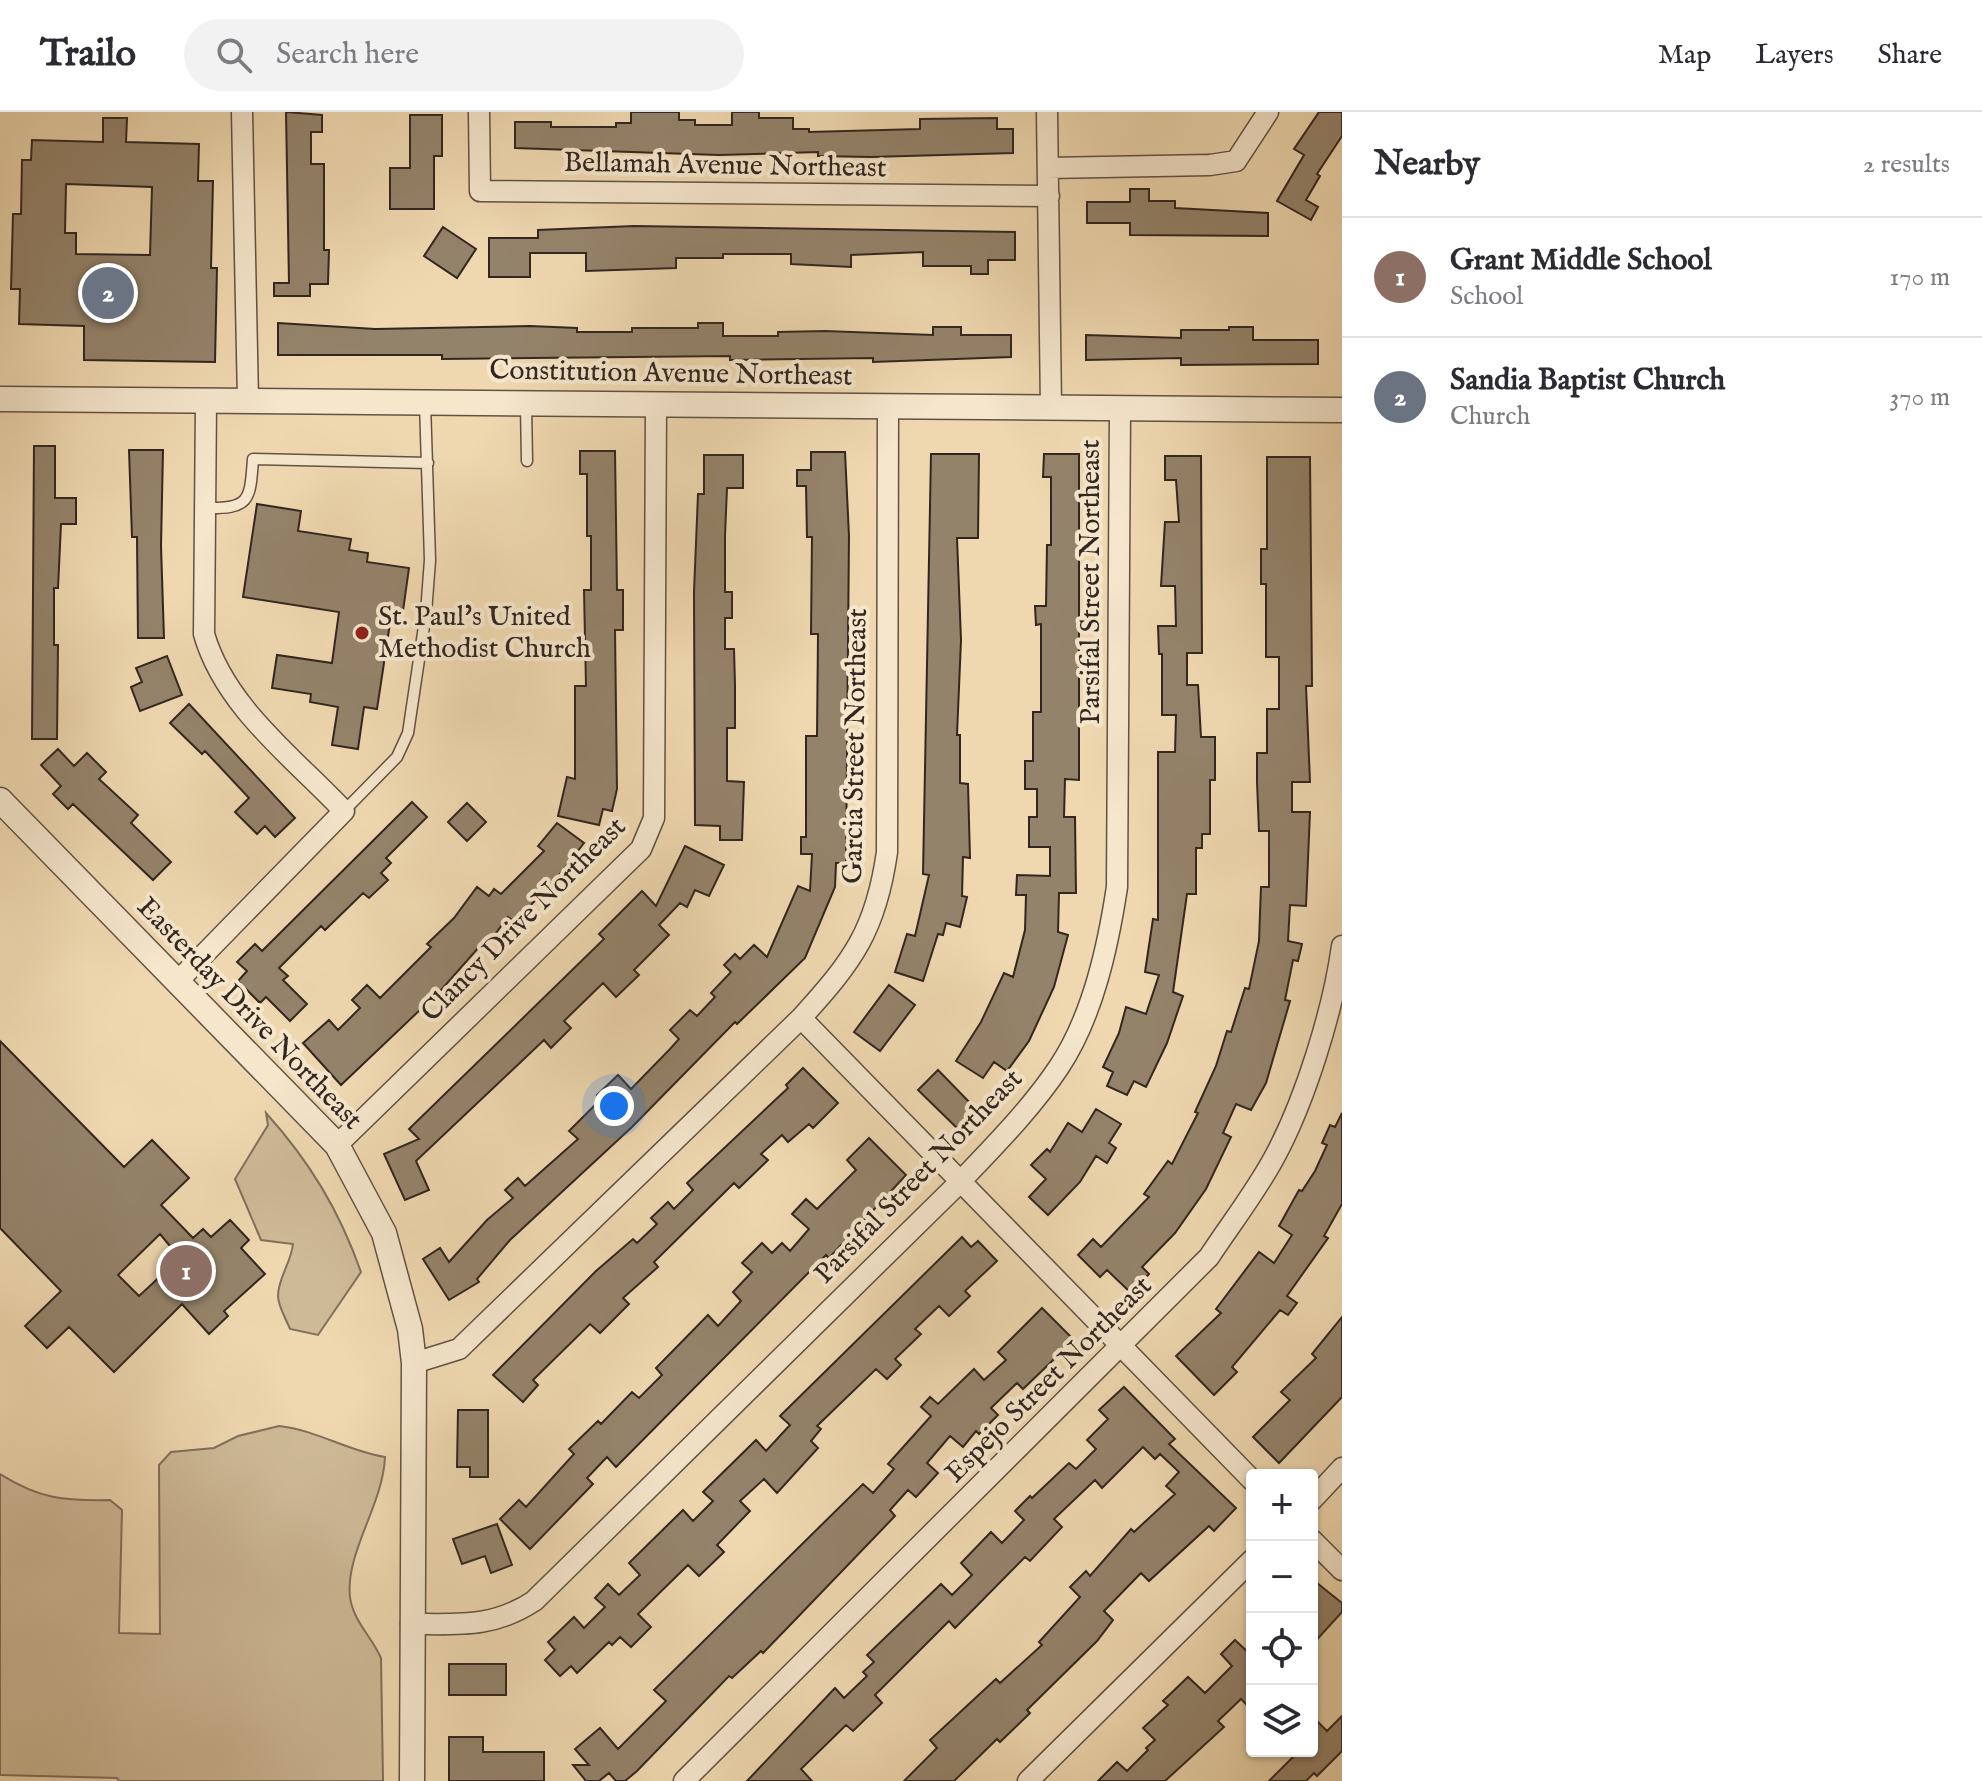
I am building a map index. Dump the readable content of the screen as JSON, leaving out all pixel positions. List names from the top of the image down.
{
  "streets": {
    "street": [
      "Bellamah Avenue Northeast",
      "Constitution Avenue Northeast",
      "Parsifal Street Northeast",
      "Garcia Street Northeast",
      "Clancy Drive Northeast",
      "Easterday Drive Northeast",
      "Espejo Street Northeast"
    ]
  },
  "crossings": [
    ["Bellamah Avenue Northeast", "Parsifal Street Northeast"],
    ["Constitution Avenue Northeast", "Parsifal Street Northeast"],
    ["Constitution Avenue Northeast", "Garcia Street Northeast"],
    ["Constitution Avenue Northeast", "Clancy Drive Northeast"],
    ["Parsifal Street Northeast", "Easterday Drive Northeast"],
    ["Garcia Street Northeast", "Easterday Drive Northeast"],
    ["Clancy Drive Northeast", "Easterday Drive Northeast"]
  ],
  "places": ["St. Paul's United Methodist Church"],
  "page": {
    "header": "Trailo",
    "search": "Search here",
    "nav": ["Map", "Layers", "Share"],
    "heading": ["Nearby", "2 results"],
    "list": [
      {
        "mark": "1",
        "name": "Grant Middle School",
        "note": "School",
        "value": "170 m"
      },
      {
        "mark": "2",
        "name": "Sandia Baptist Church",
        "note": "Church",
        "value": "370 m"
      }
    ],
    "pins": ["2", "1"],
    "map_buttons": ["+", "−"]
  }
}
